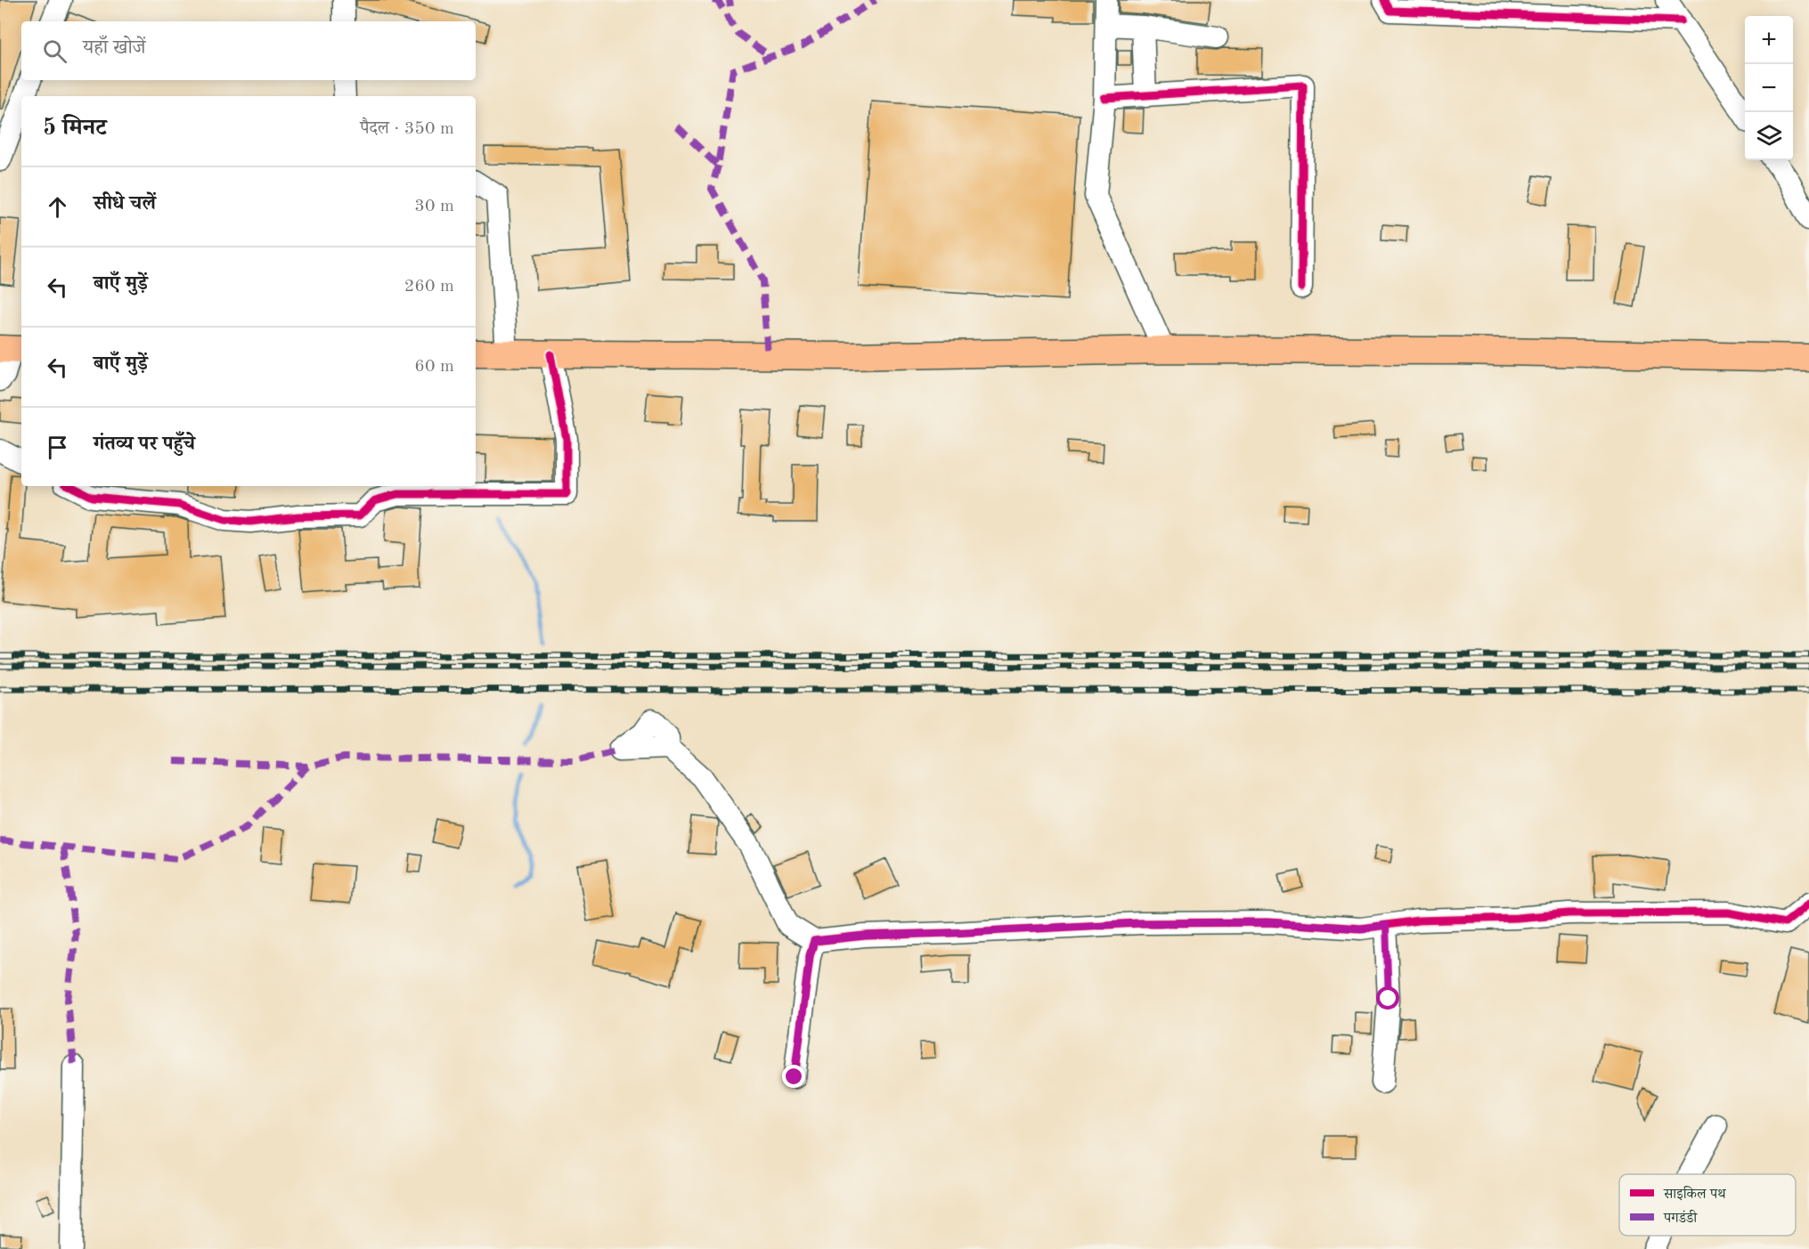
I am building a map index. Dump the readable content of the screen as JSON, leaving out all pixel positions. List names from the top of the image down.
{
  "legend": ["साइकिल पथ", "पगडंडी"],
  "page": {
    "map_buttons": ["+", "−"],
    "search": "यहाँ खोजें",
    "heading": ["5 मिनट", "पैदल · 350 m"],
    "list": [
      ["सीधे चलें", "30 m"],
      ["बाएँ मुड़ें", "260 m"],
      ["बाएँ मुड़ें", "60 m"],
      "गंतव्य पर पहुँचे"
    ]
  }
}
